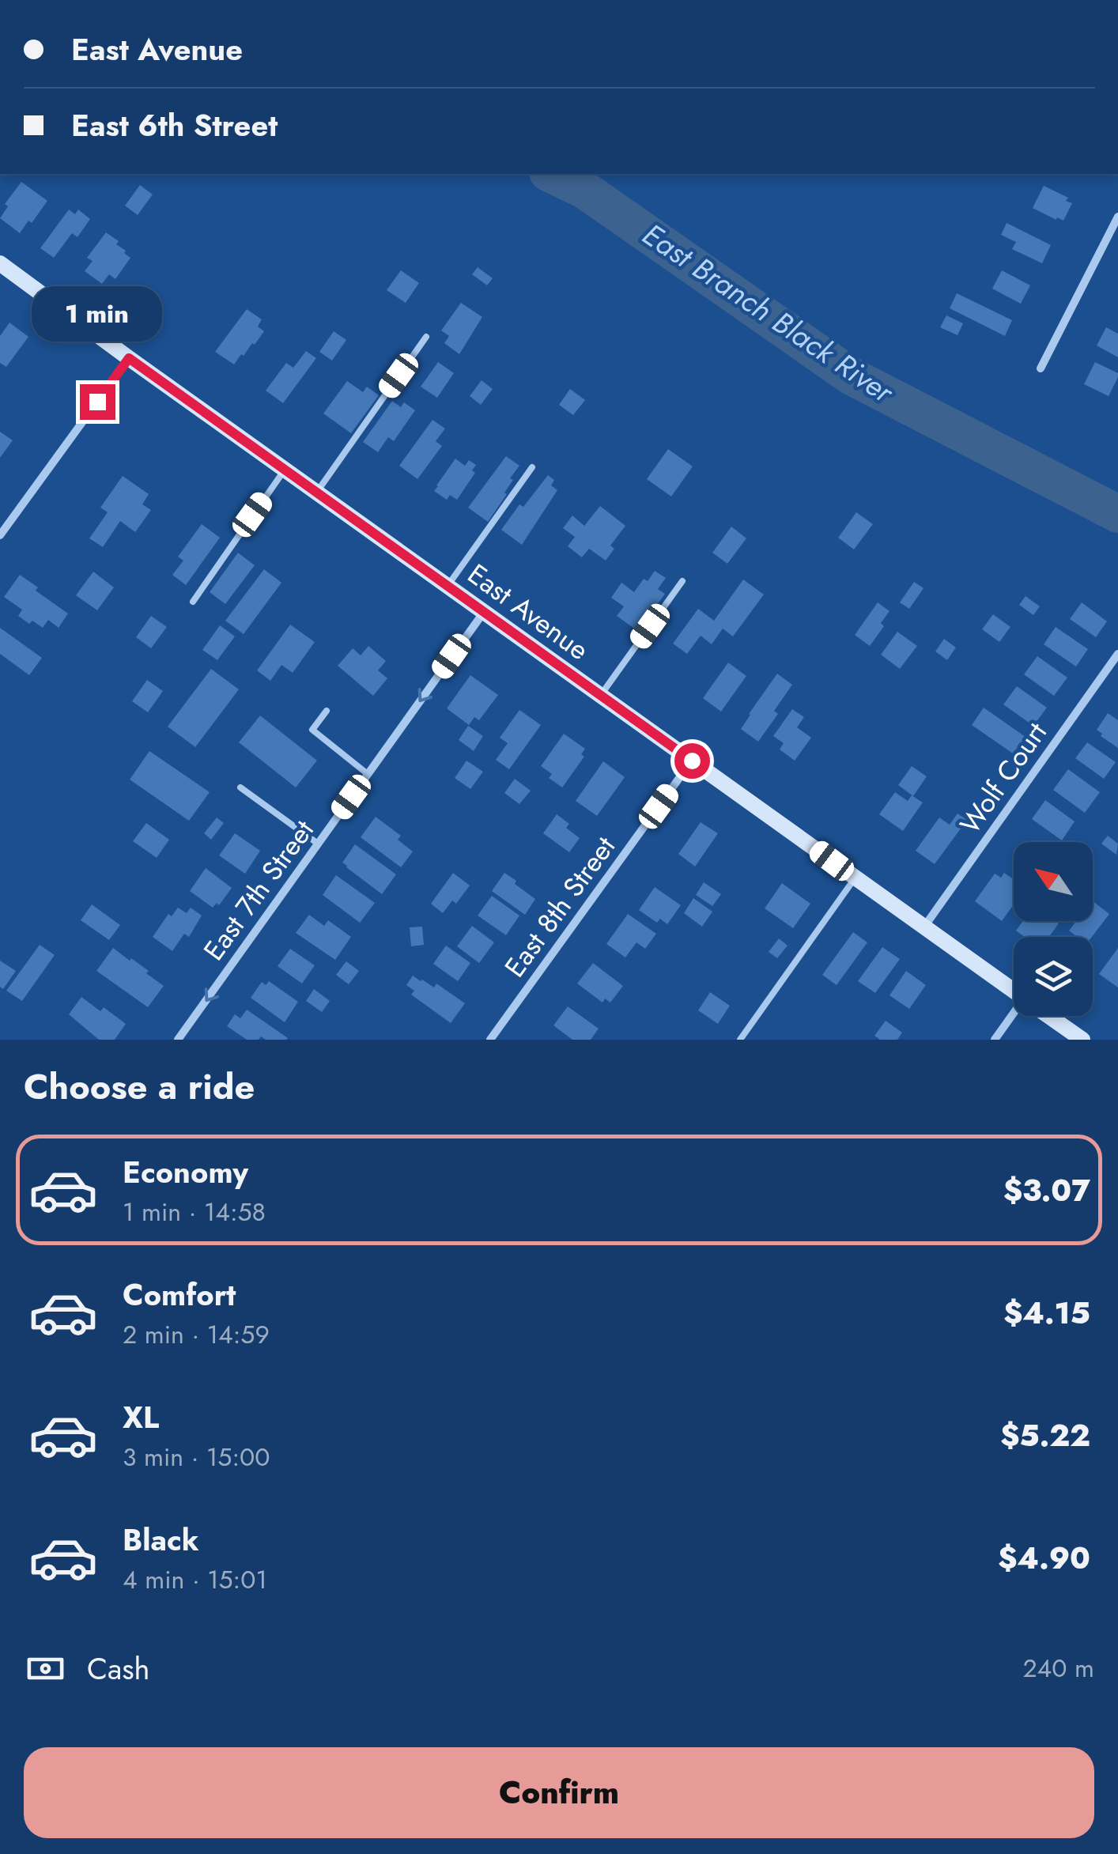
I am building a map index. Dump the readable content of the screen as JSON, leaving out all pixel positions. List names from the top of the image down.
{
  "streets": {
    "street": [
      "East Avenue",
      "Wolf Court",
      "East 7th Street",
      "East 8th Street"
    ]
  },
  "crossings": [
    ["East Avenue", "Wolf Court"],
    ["East Avenue", "East 7th Street"],
    ["East Avenue", "East 8th Street"]
  ],
  "one_way": ["East 7th Street"],
  "water": ["East Branch Black River"],
  "north": "top left",
  "page": {
    "banner": ["East Avenue", "East 6th Street"],
    "bubble": "1 min",
    "heading": "Choose a ride",
    "list": [
      {
        "name": "Economy",
        "note": "1 min · 14:58",
        "value": "$3.07"
      },
      {
        "name": "Comfort",
        "note": "2 min · 14:59",
        "value": "$4.15"
      },
      {
        "name": "XL",
        "note": "3 min · 15:00",
        "value": "$5.22"
      },
      {
        "name": "Black",
        "note": "4 min · 15:01",
        "value": "$4.90"
      }
    ],
    "pay": ["Cash", "240 m"],
    "buttons": "Confirm"
  }
}
